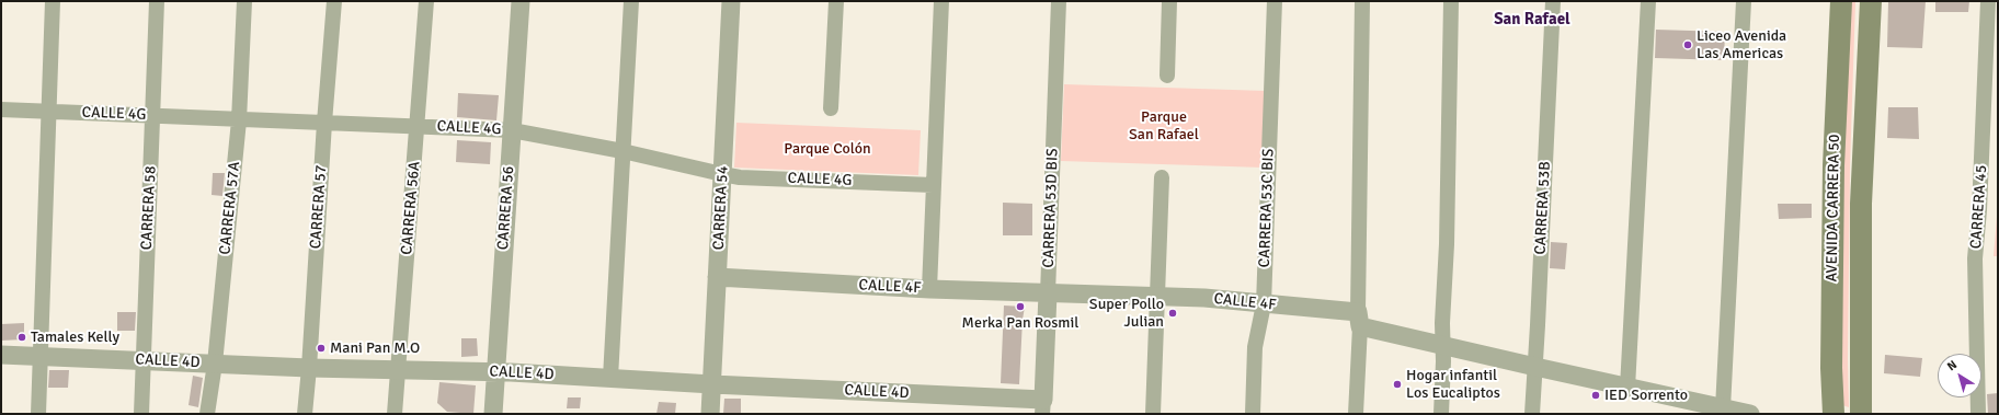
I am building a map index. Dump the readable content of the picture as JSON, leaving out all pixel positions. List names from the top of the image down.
{
  "streets": {
    "main road": ["AVENIDA CARRERA 50"],
    "street": [
      "CALLE 4G",
      "CARRERA 57",
      "CARRERA 45",
      "CARRERA 58",
      "CARRERA 57A",
      "CARRERA 56A",
      "CARRERA 56",
      "CARRERA 54",
      "CARRERA 53D BIS",
      "CARRERA 53C BIS",
      "CARRERA 53B",
      "CALLE 4F",
      "CALLE 4D"
    ]
  },
  "crossings": [
    ["CALLE 4G", "CARRERA 57"],
    ["CALLE 4G", "CARRERA 58"],
    ["CALLE 4G", "CARRERA 57A"],
    ["CALLE 4G", "CARRERA 56A"],
    ["CALLE 4G", "CARRERA 56"],
    ["CALLE 4G", "CARRERA 54"],
    ["CARRERA 57", "CALLE 4D"],
    ["CARRERA 58", "CALLE 4D"],
    ["CARRERA 57A", "CALLE 4D"],
    ["CARRERA 56A", "CALLE 4D"],
    ["CARRERA 56", "CALLE 4D"],
    ["CARRERA 54", "CALLE 4F"],
    ["CARRERA 54", "CALLE 4D"],
    ["CARRERA 53D BIS", "CALLE 4F"],
    ["CARRERA 53D BIS", "CALLE 4D"],
    ["CARRERA 53C BIS", "CALLE 4F"],
    ["CARRERA 53B", "CALLE 4F"]
  ],
  "districts": ["San Rafael"],
  "parks": ["Parque San Rafael", "Parque Colón"],
  "places": [
    "Liceo Avenida Las Americas",
    "Merka Pan Rosmil",
    "Super Pollo Julian",
    "Tamales Kelly",
    "Mani Pan M.O",
    "Hogar infantil Los Eucaliptos",
    "IED Sorrento"
  ],
  "north": "top left"
}
